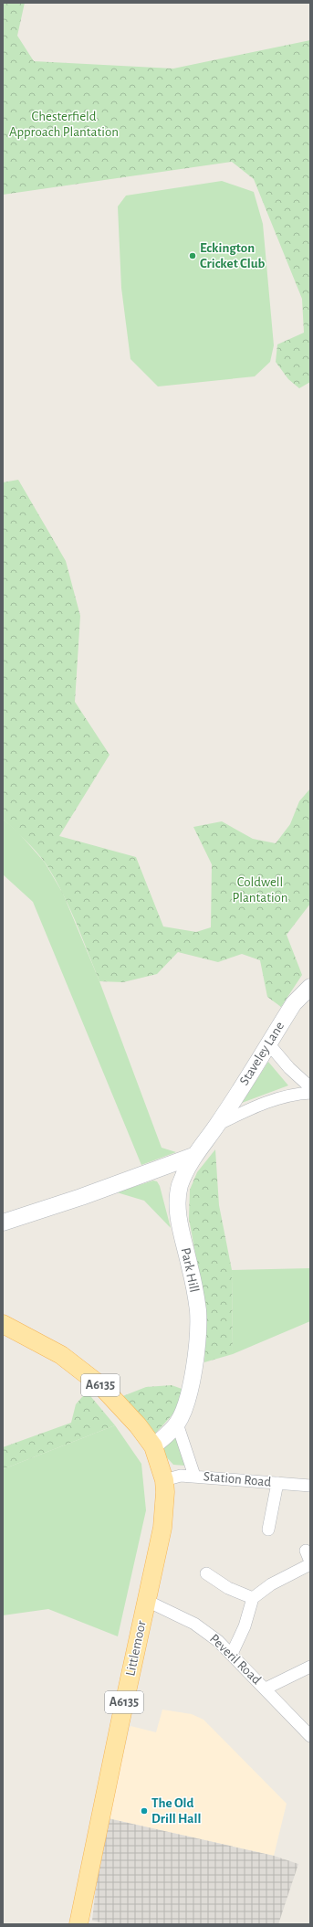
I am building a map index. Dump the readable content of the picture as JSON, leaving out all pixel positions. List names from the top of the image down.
{
  "streets": {
    "main road": [
      "Staveley Lane",
      "Park Hill",
      "A6135",
      "Littlemoor"
    ],
    "street": ["Station Road", "Peveril Road"]
  },
  "crossings": [
    ["Staveley Lane", "Park Hill"],
    ["Park Hill", "A6135"],
    ["A6135", "Station Road"],
    ["A6135", "Littlemoor"],
    ["Station Road", "Littlemoor"],
    ["Littlemoor", "Peveril Road"]
  ],
  "parks": ["Chesterfield Approach Plantation", "Coldwell Plantation"],
  "places": ["Eckington Cricket Club", "The Old Drill Hall"]
}
